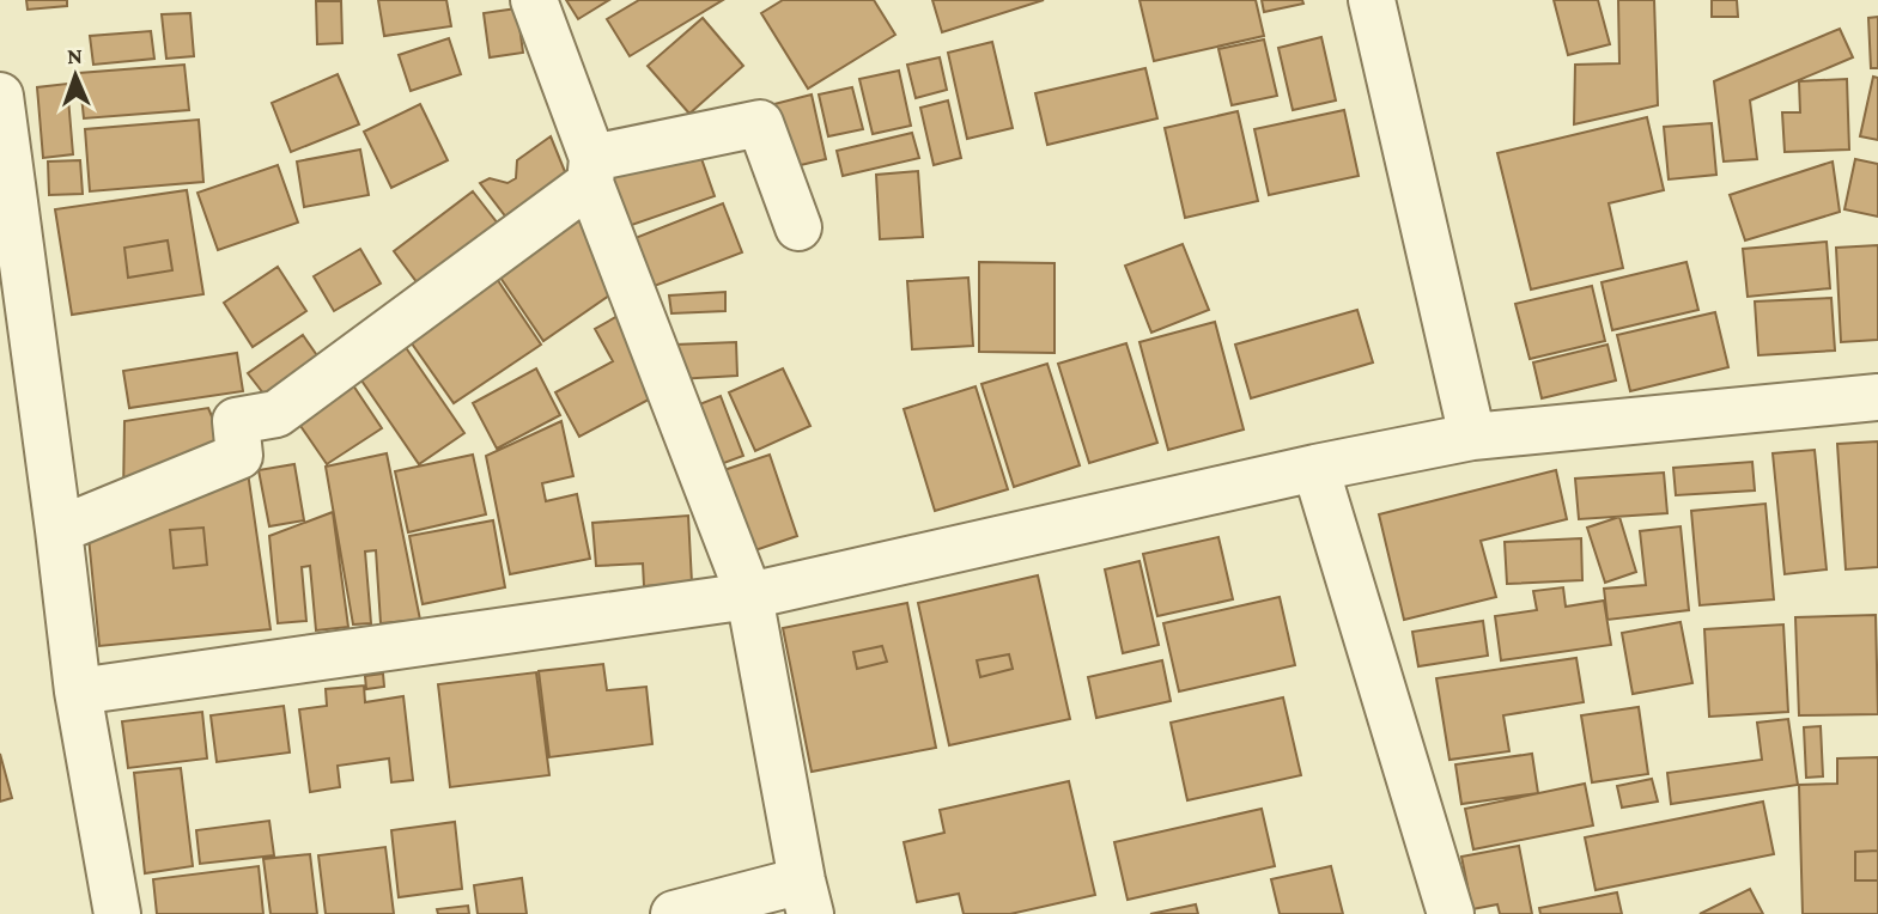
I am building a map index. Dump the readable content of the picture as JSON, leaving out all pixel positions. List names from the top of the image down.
{
  "north": "top"
}
